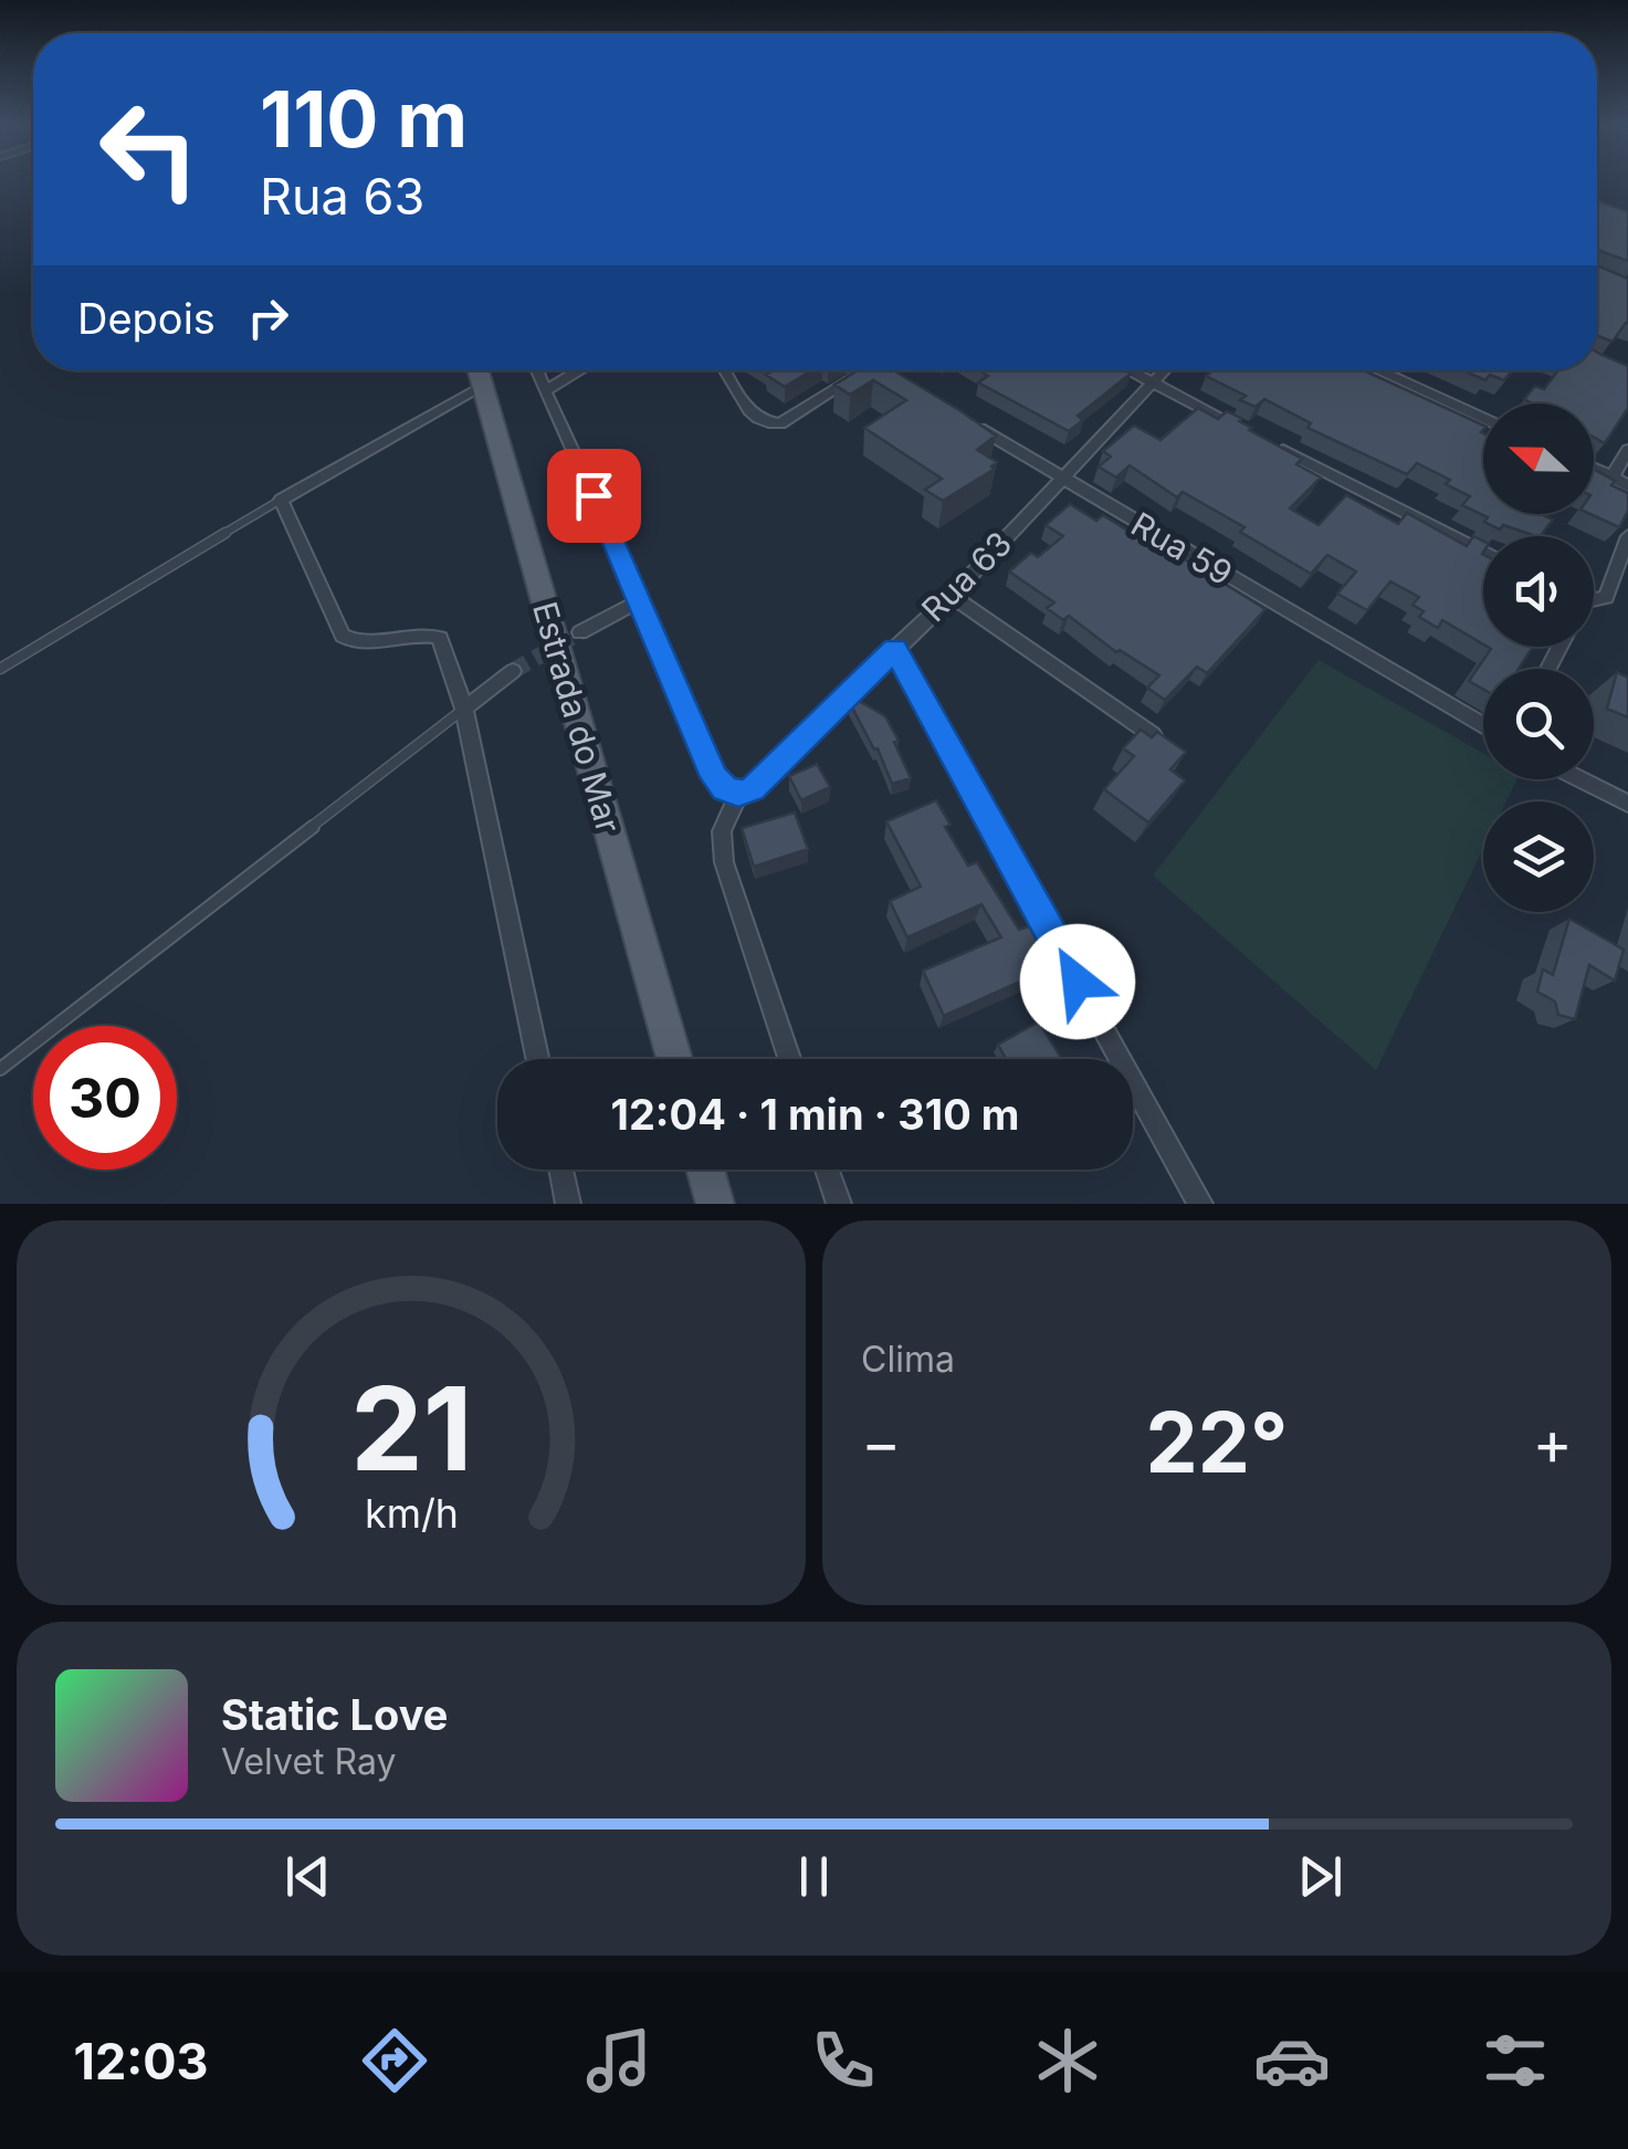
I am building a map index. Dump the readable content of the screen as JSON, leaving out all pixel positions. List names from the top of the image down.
{
  "streets": {
    "main road": ["Estrada do Mar"],
    "street": ["Rua 59", "Rua 63"]
  },
  "crossings": [
    ["Rua 59", "Rua 63"]
  ],
  "north": "left",
  "page": {
    "turn": ["110 m", "Rua 63"],
    "then": "Depois",
    "limit": "30",
    "trip": "12:04 · 1 min · 310 m",
    "tile": "Clima",
    "heat": ["−", "22°", "+"],
    "song": ["Static Love", "Velvet Ray"],
    "tabs": "12:03",
    "gauge": ["21", "km/h"]
  }
}
